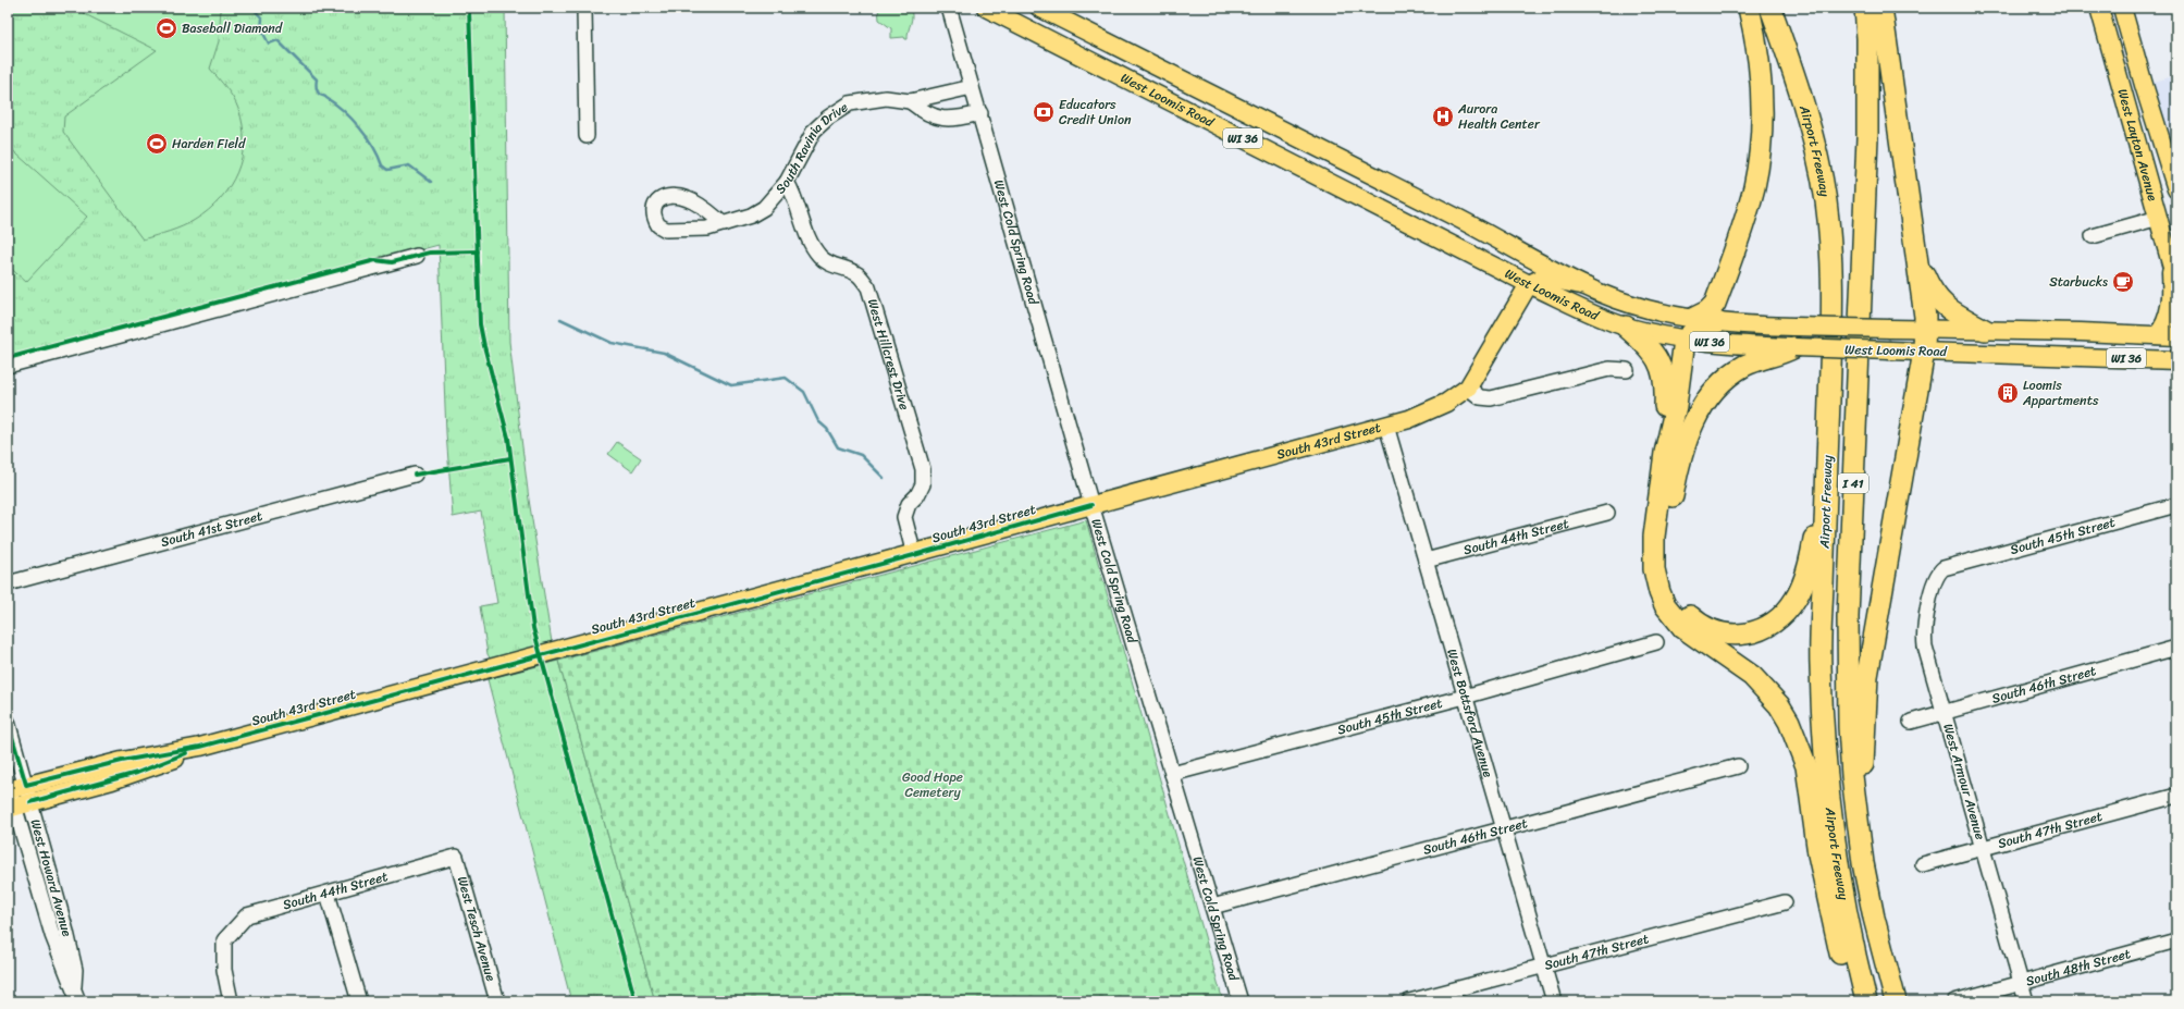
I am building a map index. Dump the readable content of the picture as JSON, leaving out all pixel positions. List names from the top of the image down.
{
  "streets": {
    "highway": ["Airport Freeway", "I 41"],
    "main road": [
      "West Loomis Road",
      "WI 36",
      "West Layton Avenue",
      "South 43rd Street"
    ],
    "street": [
      "South Ravinia Drive",
      "West Cold Spring Road",
      "West Hillcrest Drive",
      "South 41st Street",
      "South 45th Street",
      "South 44th Street",
      "South 46th Street",
      "West Bottsford Avenue",
      "West Armour Avenue",
      "South 47th Street",
      "West Howard Avenue",
      "West Tesch Avenue",
      "South 48th Street"
    ]
  },
  "crossings": [
    ["West Loomis Road", "South 43rd Street"],
    ["South Ravinia Drive", "West Cold Spring Road"],
    ["South Ravinia Drive", "West Hillcrest Drive"],
    ["West Cold Spring Road", "South 43rd Street"],
    ["West Cold Spring Road", "South 45th Street"],
    ["West Cold Spring Road", "South 46th Street"],
    ["West Hillcrest Drive", "South 43rd Street"],
    ["South 43rd Street", "West Bottsford Avenue"],
    ["South 43rd Street", "West Howard Avenue"],
    ["South 45th Street", "West Bottsford Avenue"],
    ["South 45th Street", "West Armour Avenue"],
    ["South 44th Street", "West Bottsford Avenue"],
    ["South 44th Street", "West Tesch Avenue"],
    ["South 46th Street", "West Bottsford Avenue"],
    ["South 46th Street", "West Armour Avenue"],
    ["West Bottsford Avenue", "South 47th Street"],
    ["West Armour Avenue", "South 47th Street"],
    ["West Armour Avenue", "South 48th Street"]
  ],
  "parks": ["Good Hope Cemetery"],
  "places": {
    "sports": ["Baseball Diamond", "Harden Field"],
    "bank": ["Educators Credit Union"],
    "hospital": ["Aurora Health Center"],
    "cafe": ["Starbucks"],
    "building": ["Loomis Appartments"]
  }
}
